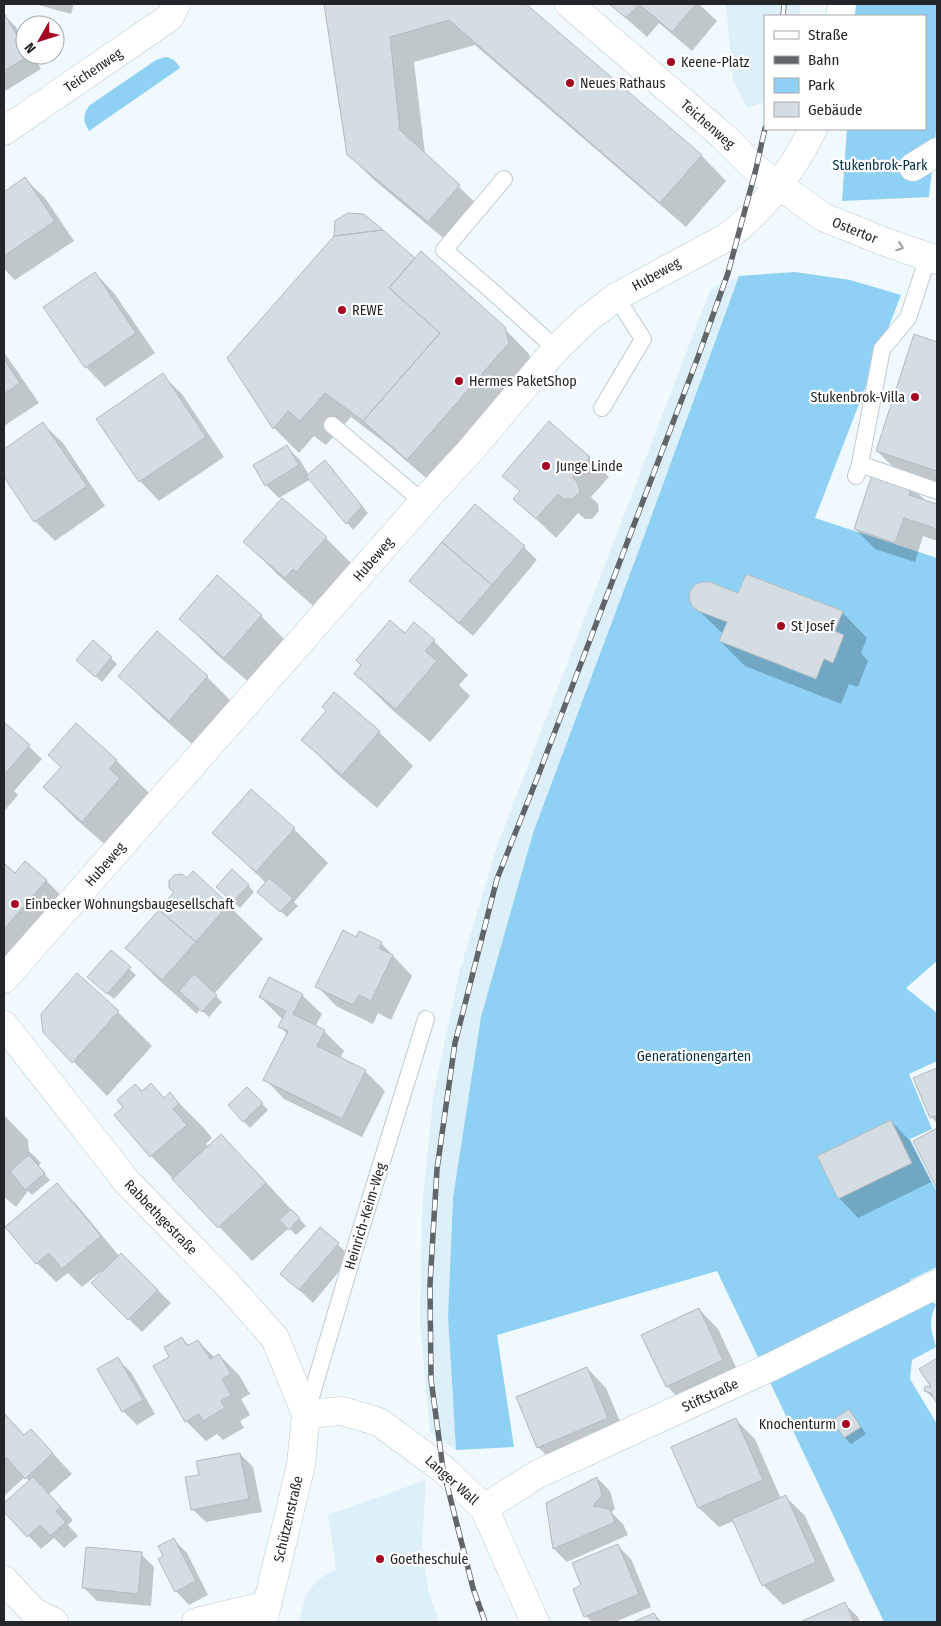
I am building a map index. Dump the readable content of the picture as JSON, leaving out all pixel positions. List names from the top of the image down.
{
  "streets": {
    "street": [
      "Teichenweg",
      "Ostertor",
      "Hubeweg",
      "Rabbethgestraße",
      "Stiftstraße",
      "Langer Wall",
      "Schützenstraße"
    ],
    "lane": ["Heinrich-Keim-Weg"]
  },
  "crossings": [
    ["Teichenweg", "Ostertor"],
    ["Teichenweg", "Hubeweg"],
    ["Ostertor", "Hubeweg"],
    ["Heinrich-Keim-Weg", "Rabbethgestraße"],
    ["Heinrich-Keim-Weg", "Langer Wall"],
    ["Heinrich-Keim-Weg", "Schützenstraße"],
    ["Rabbethgestraße", "Langer Wall"],
    ["Rabbethgestraße", "Schützenstraße"],
    ["Stiftstraße", "Langer Wall"],
    ["Langer Wall", "Schützenstraße"]
  ],
  "one_way": ["Ostertor"],
  "parks": ["Stukenbrok-Park", "Generationengarten"],
  "places": [
    "Keene-Platz",
    "Neues Rathaus",
    "REWE",
    "Hermes PaketShop",
    "Stukenbrok-Villa",
    "Junge Linde",
    "St Josef",
    "Einbecker Wohnungsbaugesellschaft",
    "Knochenturm",
    "Goetheschule"
  ],
  "legend": [
    "Straße",
    "Bahn",
    "Park",
    "Gebäude"
  ],
  "north": "bottom left"
}
